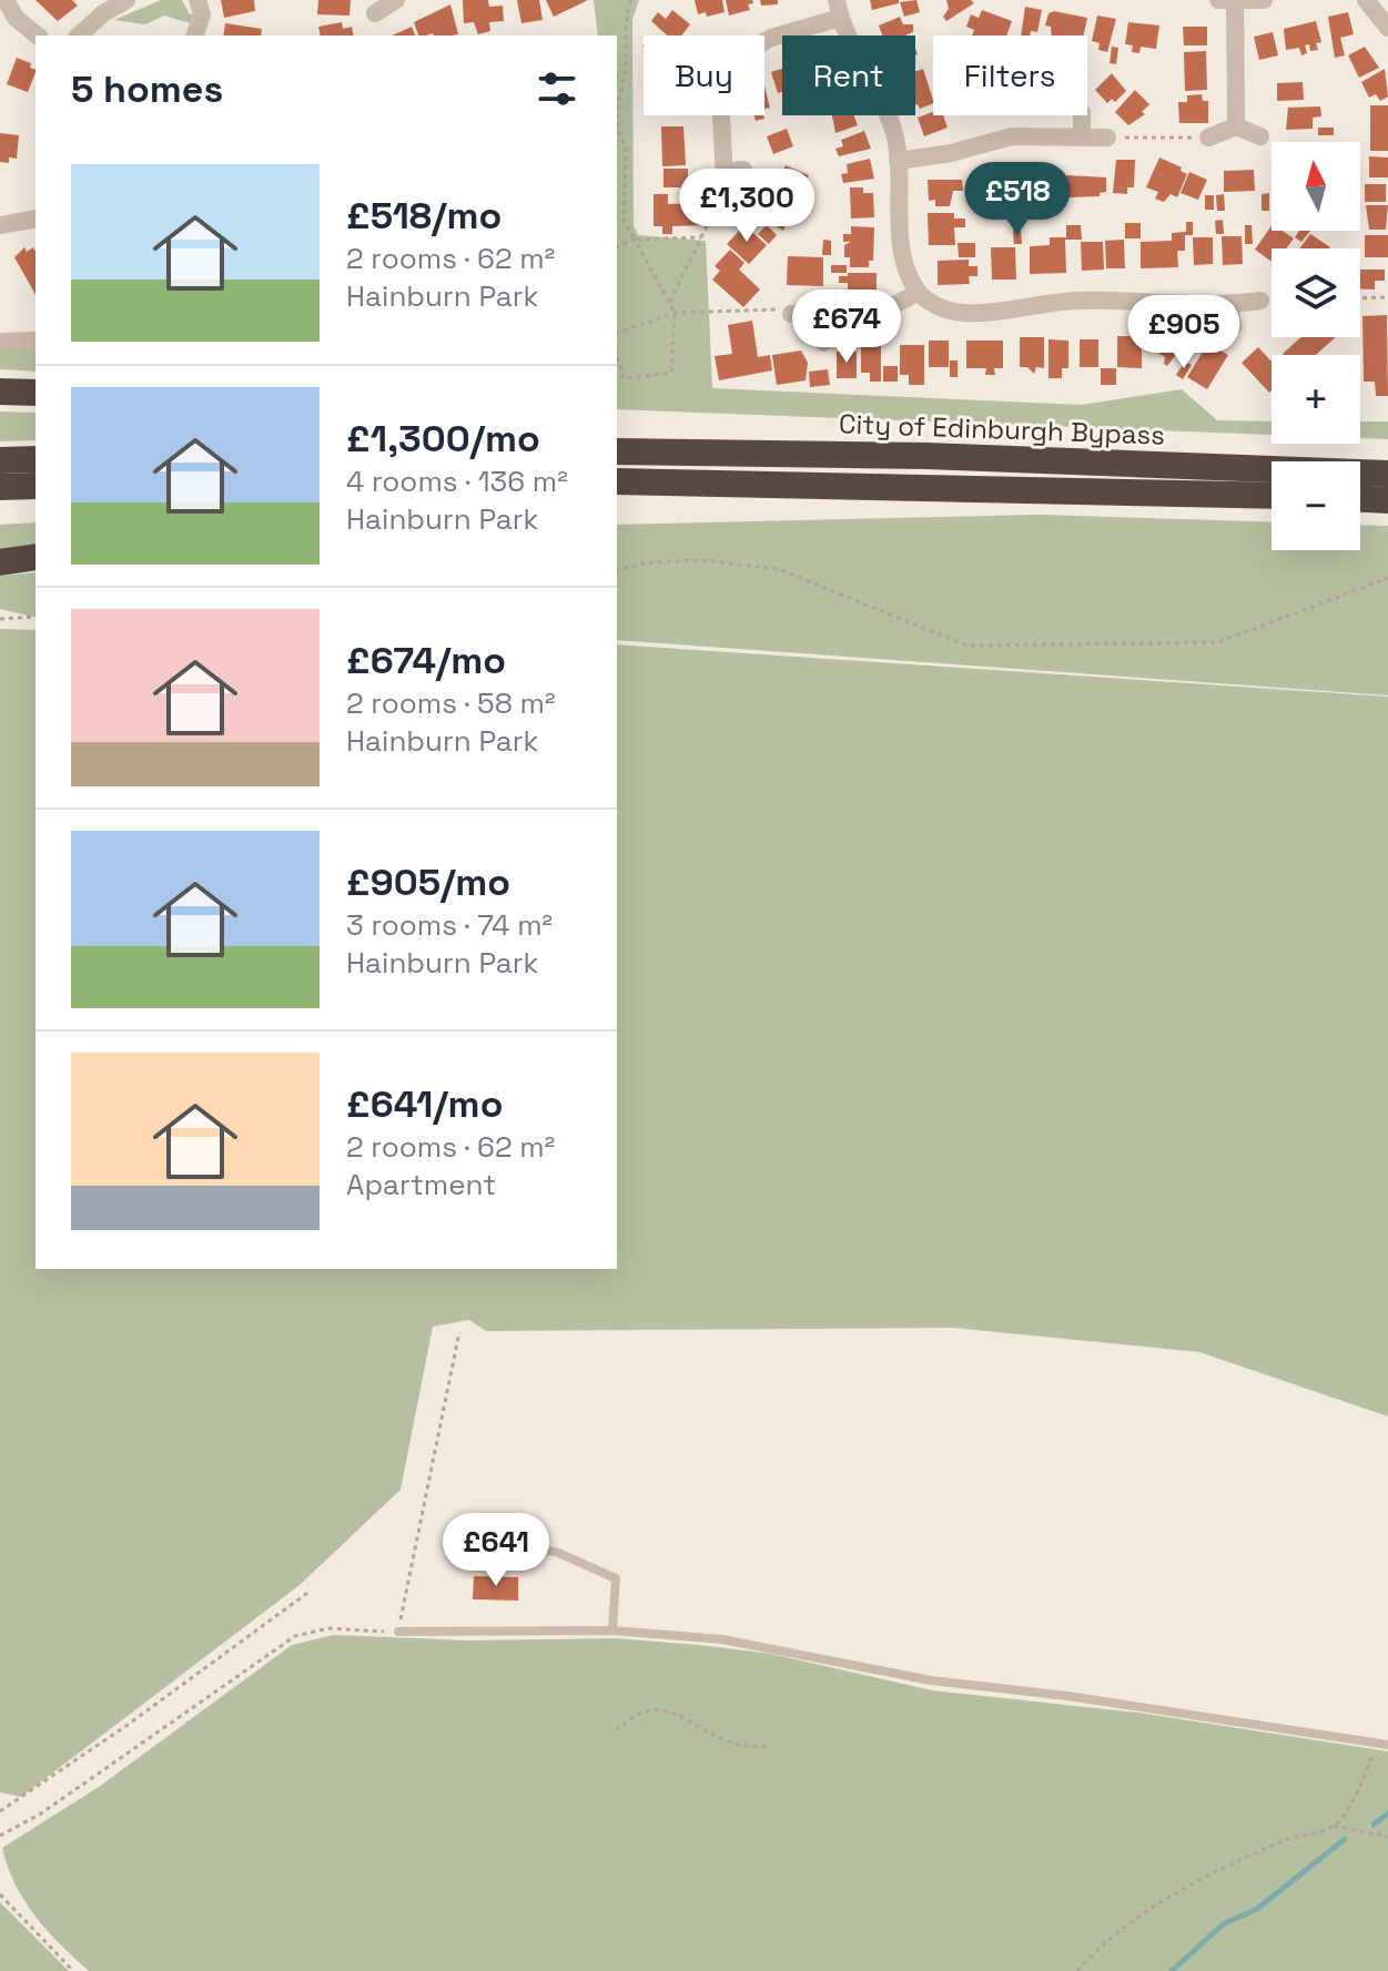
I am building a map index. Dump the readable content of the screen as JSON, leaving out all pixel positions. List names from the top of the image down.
{
  "streets": {
    "highway": ["City of Edinburgh Bypass"]
  },
  "north": "top",
  "page": {
    "chip": ["Buy", "Rent", "Filters"],
    "heading": "5 homes",
    "map_buttons": ["+", "−"],
    "list": [
      {
        "name": "£518/mo",
        "note": "2 rooms · 62 m² · Hainburn Park"
      },
      {
        "name": "£1,300/mo",
        "note": "4 rooms · 136 m² · Hainburn Park"
      },
      {
        "name": "£674/mo",
        "note": "2 rooms · 58 m² · Hainburn Park"
      },
      {
        "name": "£905/mo",
        "note": "3 rooms · 74 m² · Hainburn Park"
      },
      {
        "name": "£641/mo",
        "note": "2 rooms · 62 m² · Apartment"
      }
    ],
    "price": [
      "£518",
      "£1,300",
      "£674",
      "£905",
      "£641"
    ]
  }
}
